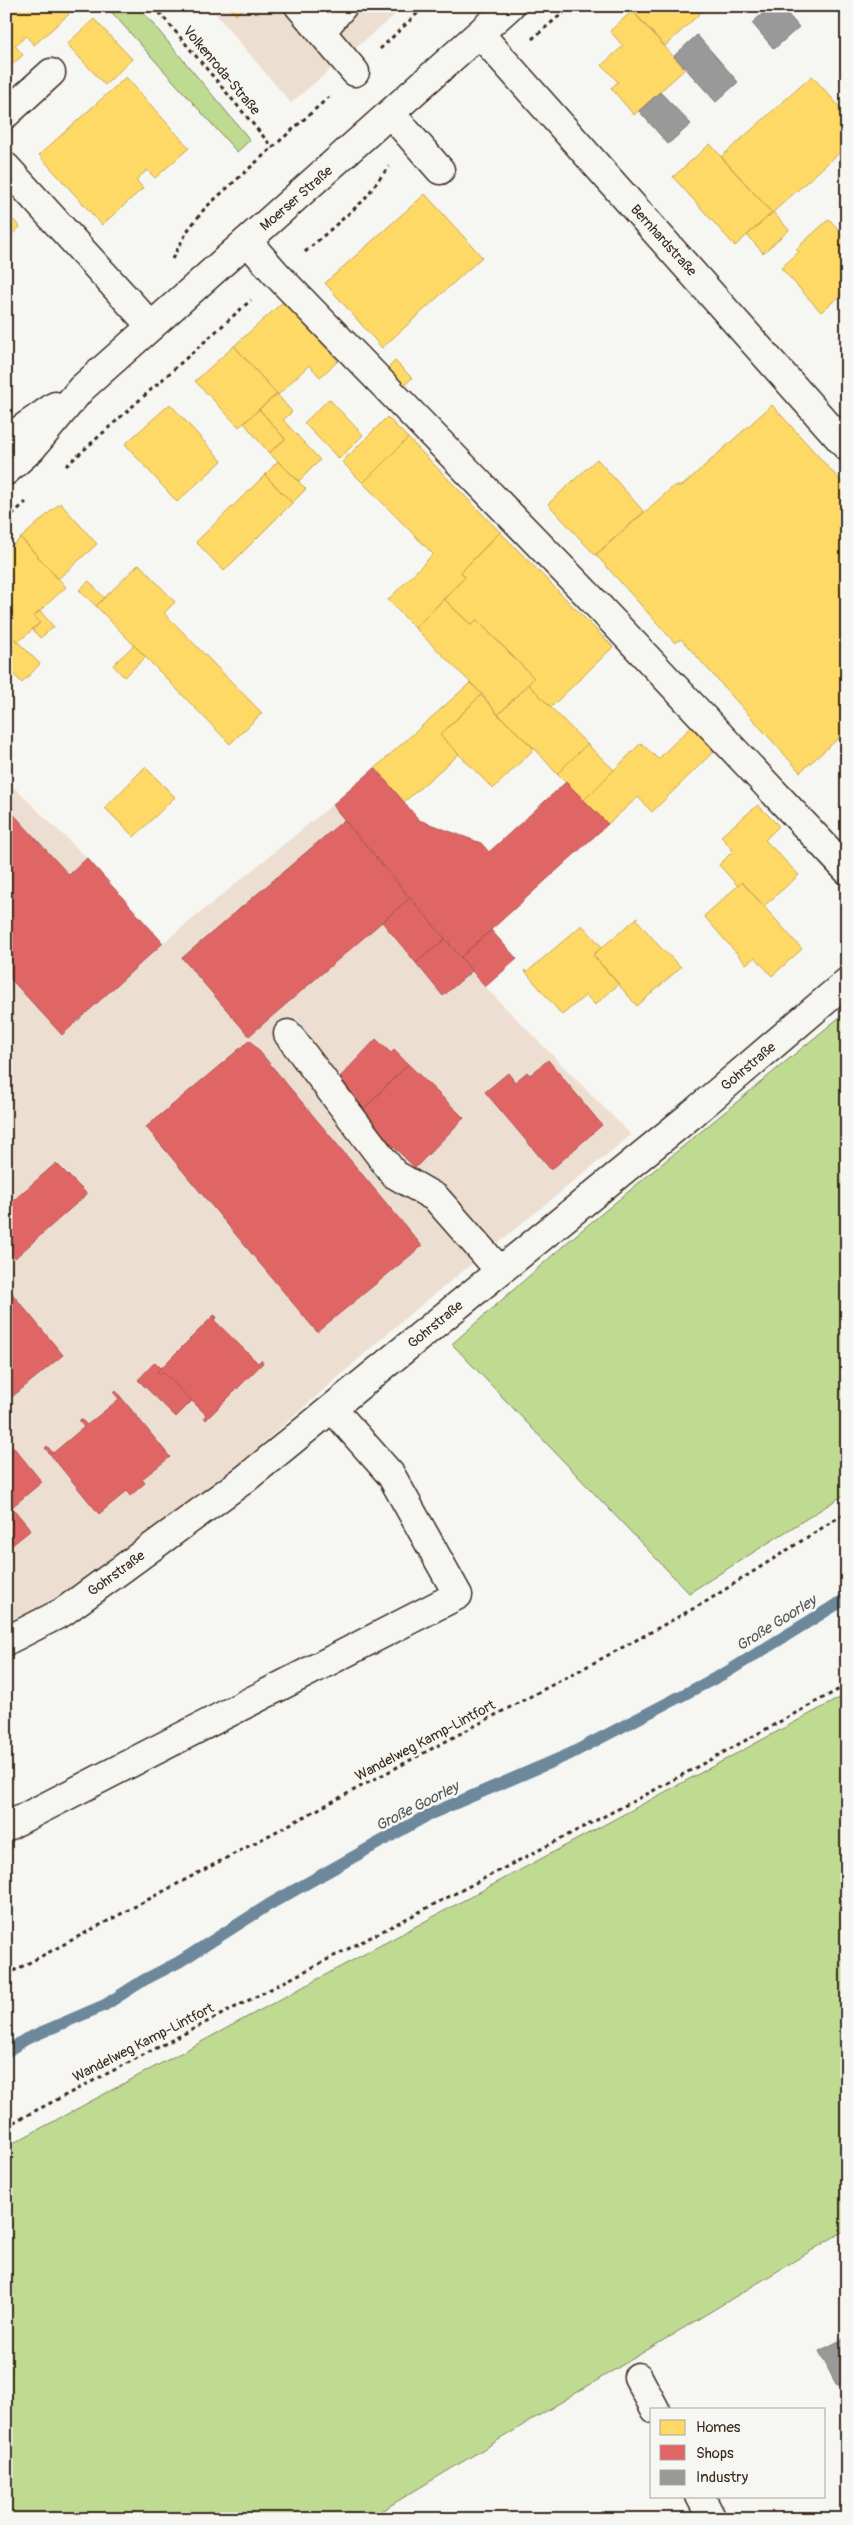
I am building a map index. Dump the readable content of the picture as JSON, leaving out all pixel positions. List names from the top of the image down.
{
  "streets": {
    "street": ["Moerser Straße", "Bernhardstraße", "Gohrstraße"],
    "path": ["Volkenroda-Straße", "Wandelweg Kamp-Lintfort"]
  },
  "crossings": [
    ["Moerser Straße", "Bernhardstraße"]
  ],
  "water": ["Große Goorley"],
  "legend": ["Homes", "Shops", "Industry"]
}
